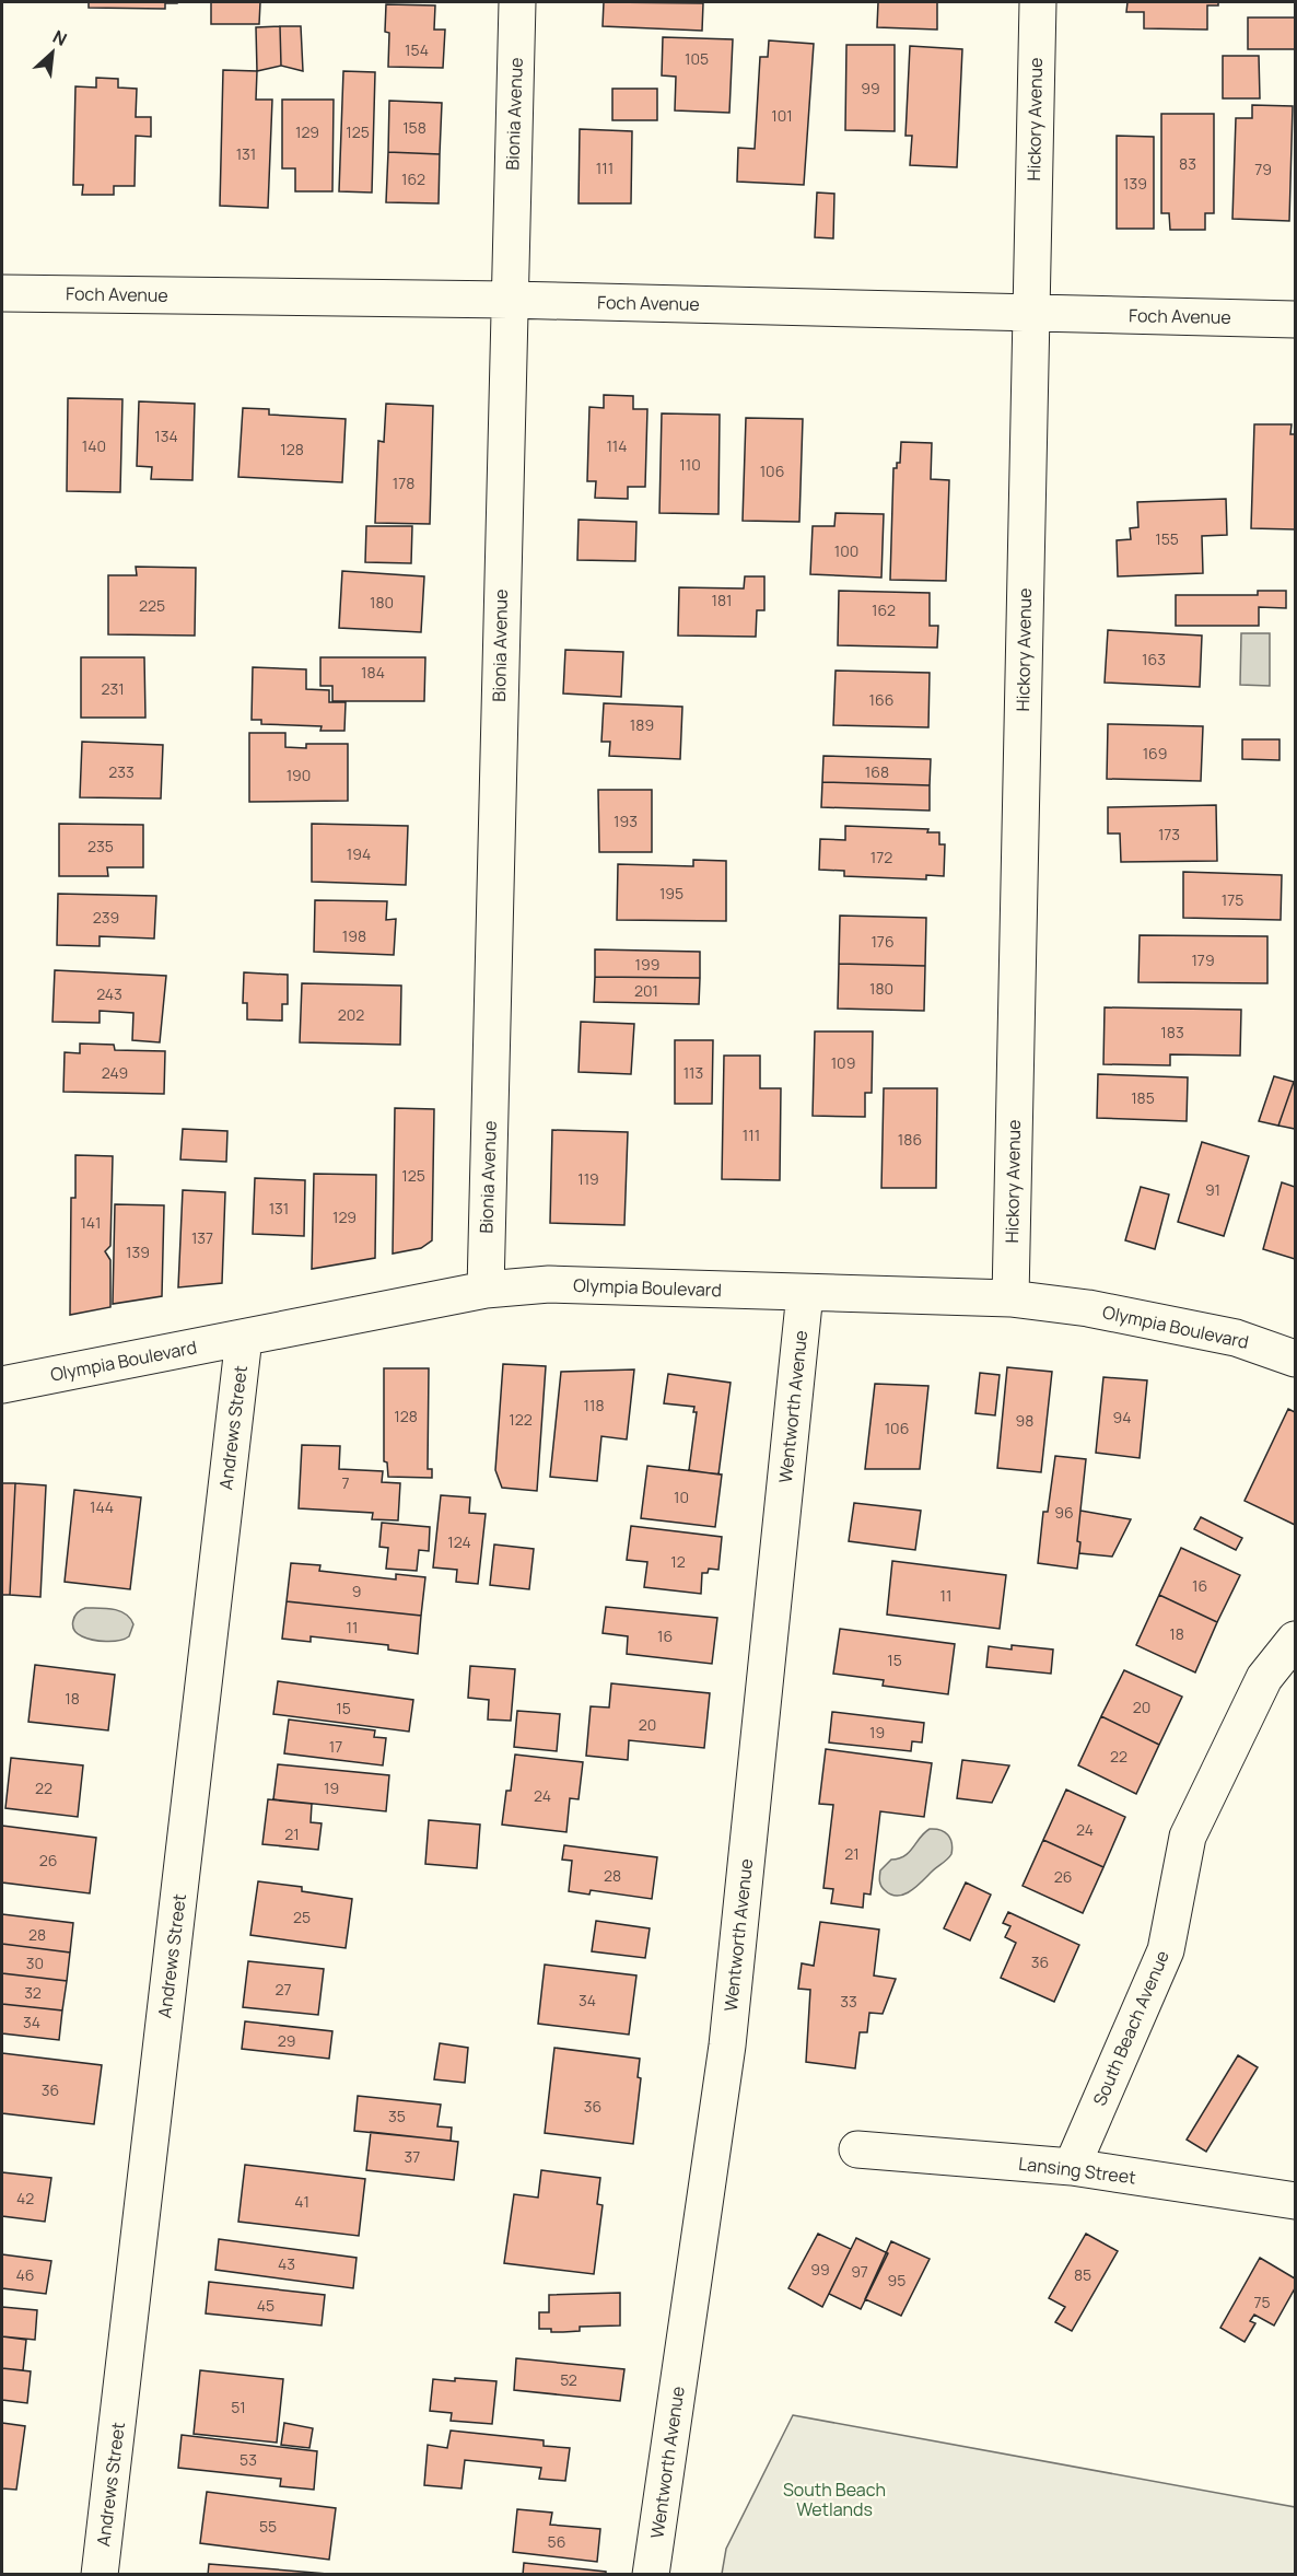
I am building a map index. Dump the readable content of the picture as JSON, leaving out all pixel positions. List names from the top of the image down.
{
  "streets": {
    "street": [
      "Bionia Avenue",
      "Hickory Avenue",
      "Foch Avenue",
      "Olympia Boulevard",
      "Wentworth Avenue",
      "Andrews Street",
      "South Beach Avenue",
      "Lansing Street"
    ]
  },
  "crossings": [
    ["Bionia Avenue", "Foch Avenue"],
    ["Bionia Avenue", "Olympia Boulevard"],
    ["Hickory Avenue", "Foch Avenue"],
    ["Hickory Avenue", "Olympia Boulevard"],
    ["Olympia Boulevard", "Wentworth Avenue"],
    ["Olympia Boulevard", "Andrews Street"],
    ["South Beach Avenue", "Lansing Street"]
  ],
  "parks": ["South Beach Wetlands"],
  "house_numbers": [
    "154",
    "105",
    "99",
    "101",
    "158",
    "129",
    "125",
    "131",
    "83",
    "111",
    "79",
    "162",
    "139",
    "134",
    "140",
    "114",
    "128",
    "110",
    "106",
    "178",
    "155",
    "100",
    "181",
    "180",
    "225",
    "162",
    "163",
    "184",
    "231",
    "166",
    "189",
    "169",
    "233",
    "168",
    "190",
    "193",
    "173",
    "235",
    "194",
    "172",
    "195",
    "175",
    "239",
    "198",
    "176",
    "179",
    "199",
    "180",
    "201",
    "243",
    "202",
    "183",
    "109",
    "249",
    "113",
    "185",
    "111",
    "186",
    "125",
    "119",
    "91",
    "131",
    "129",
    "141",
    "137",
    "139",
    "118",
    "128",
    "94",
    "122",
    "98",
    "106",
    "7",
    "10",
    "144",
    "96",
    "124",
    "12",
    "16",
    "9",
    "11",
    "11",
    "18",
    "16",
    "15",
    "18",
    "20",
    "15",
    "20",
    "19",
    "17",
    "22",
    "22",
    "19",
    "24",
    "24",
    "21",
    "21",
    "26",
    "28",
    "26",
    "25",
    "28",
    "36",
    "30",
    "27",
    "32",
    "34",
    "33",
    "34",
    "29",
    "36",
    "36",
    "35",
    "37",
    "42",
    "41",
    "43",
    "99",
    "97",
    "46",
    "85",
    "95",
    "75",
    "45",
    "52",
    "51",
    "53",
    "55",
    "56"
  ],
  "north": "top right"
}
